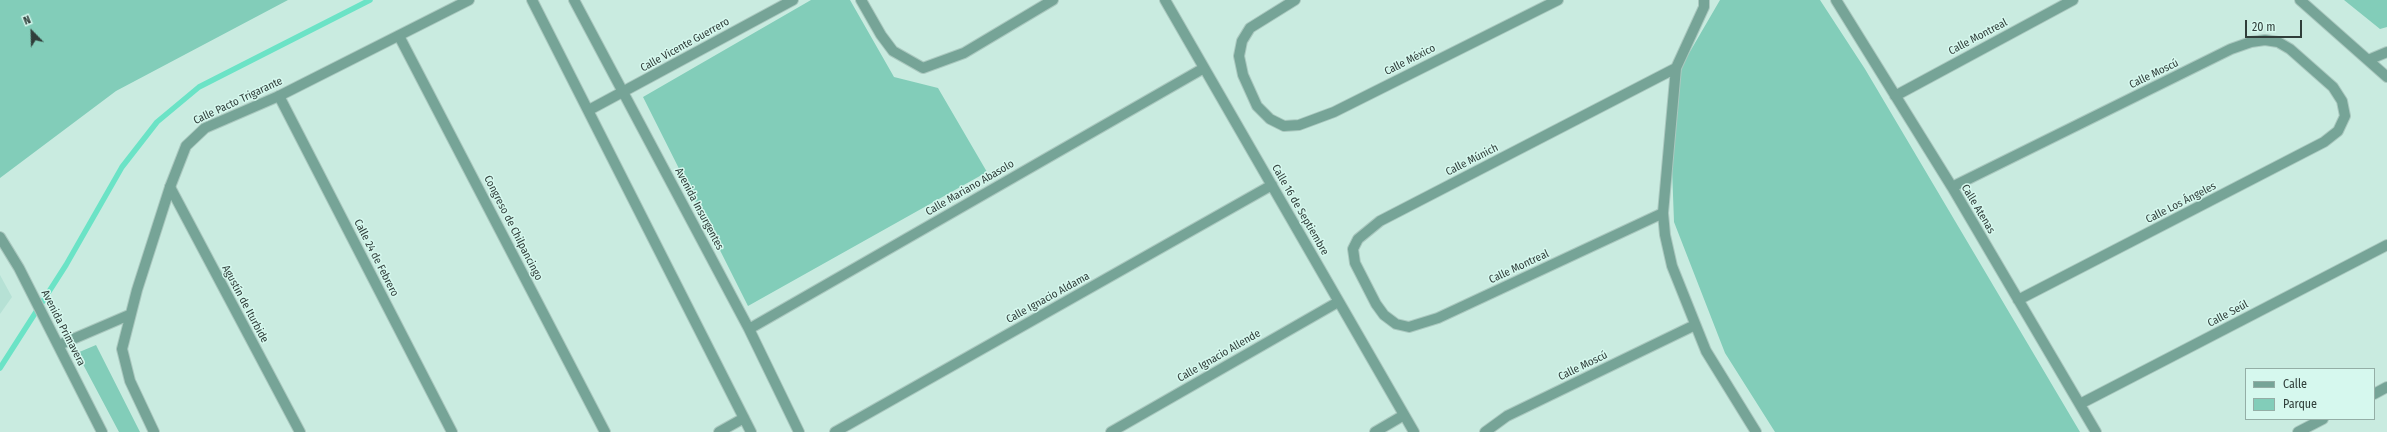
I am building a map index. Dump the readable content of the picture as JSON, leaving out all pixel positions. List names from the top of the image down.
{
  "streets": {
    "street": [
      "Calle Montreal",
      "Calle Vicente Guerrero",
      "Calle México",
      "Calle Moscú",
      "Calle Pacto Trigarante",
      "Calle Múnich",
      "Calle Mariano Abasolo",
      "Calle Los Ángeles",
      "Avenida Insurgentes",
      "Calle Atenas",
      "Calle 16 de Septiembre",
      "Congreso de Chilpancingo",
      "Calle 24 de Febrero",
      "Calle Ignacio Aldama",
      "Agustín de Iturbide",
      "Calle Seúl",
      "Avenida Primavera",
      "Calle Ignacio Allende"
    ]
  },
  "crossings": [
    ["Calle Montreal", "Calle Múnich"],
    ["Calle Montreal", "Calle Atenas"],
    ["Calle Vicente Guerrero", "Avenida Insurgentes"],
    ["Calle Moscú", "Calle Los Ángeles"],
    ["Calle Moscú", "Calle Atenas"],
    ["Calle Pacto Trigarante", "Congreso de Chilpancingo"],
    ["Calle Pacto Trigarante", "Calle 24 de Febrero"],
    ["Calle Pacto Trigarante", "Agustín de Iturbide"],
    ["Calle Mariano Abasolo", "Avenida Insurgentes"],
    ["Calle Mariano Abasolo", "Calle 16 de Septiembre"],
    ["Calle Los Ángeles", "Calle Atenas"],
    ["Calle Atenas", "Calle Seúl"],
    ["Calle 16 de Septiembre", "Calle Ignacio Aldama"],
    ["Calle 16 de Septiembre", "Calle Ignacio Allende"]
  ],
  "legend": ["Calle", "Parque"],
  "scale_bar": "20 m",
  "north": "top left"
}
